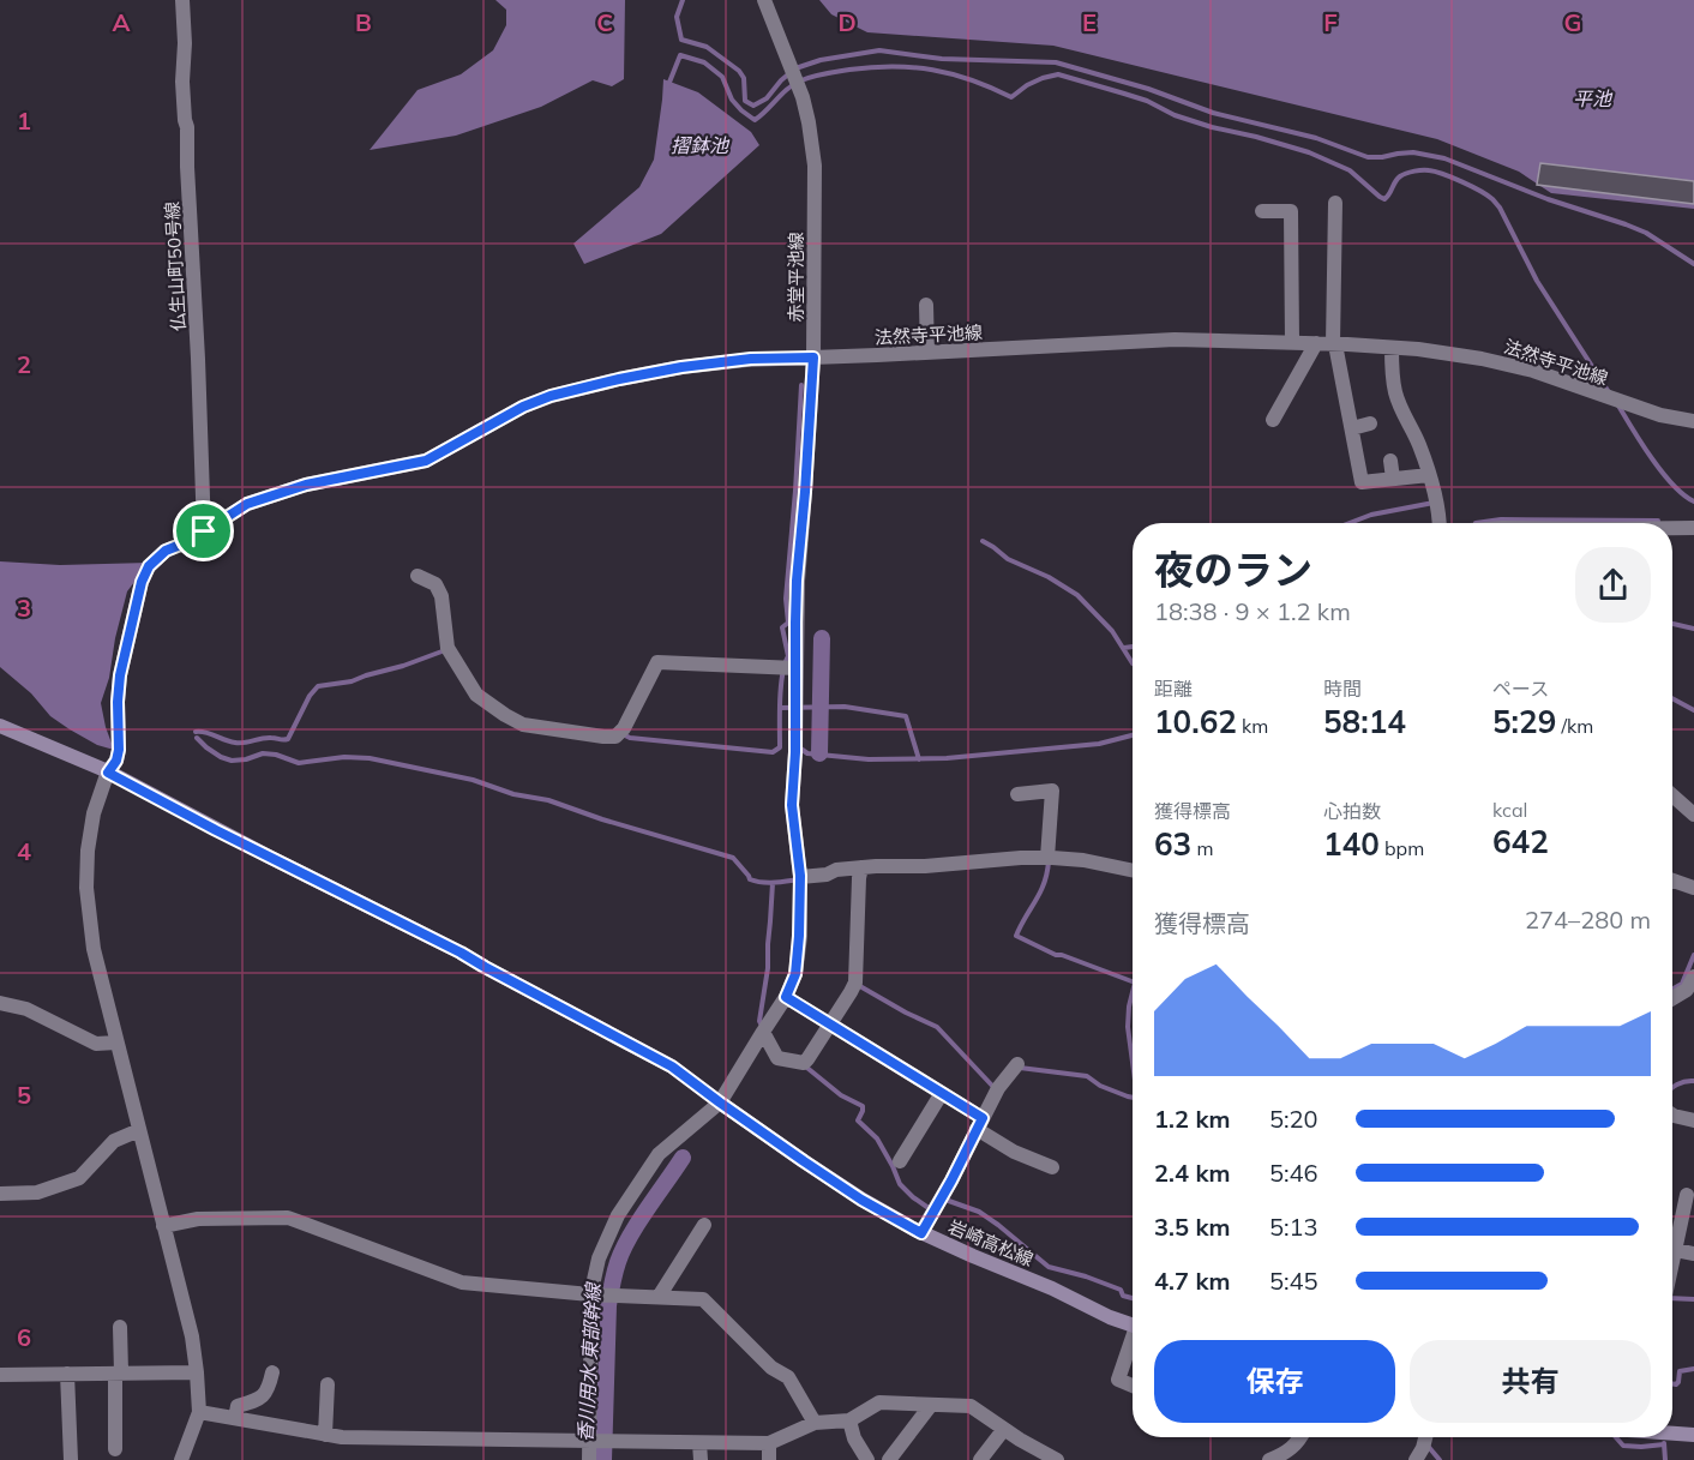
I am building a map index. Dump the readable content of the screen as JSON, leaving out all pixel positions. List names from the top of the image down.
{
  "streets": {
    "main road": ["岩崎高松線"],
    "street": ["仏生山町50号線", "赤堂平池線", "法然寺平池線"]
  },
  "crossings": [
    ["仏生山町50号線", "法然寺平池線"],
    ["赤堂平池線", "法然寺平池線"],
    ["赤堂平池線", "岩崎高松線"],
    ["法然寺平池線", "岩崎高松線"]
  ],
  "water": ["平池", "摺鉢池", "香川用水 東部幹線"],
  "page": {
    "heading": ["夜のラン", "18:38 · 9 × 1.2 km"],
    "stats": [
      ["距離", "10.62 km"],
      ["時間", "58:14"],
      ["ペース", "5:29 /km"],
      ["獲得標高", "63 m"],
      ["心拍数", "140 bpm"],
      ["kcal", "642"]
    ],
    "chart": ["獲得標高", "274–280 m"],
    "list": [
      {
        "name": "1.2 km",
        "note": "5:20"
      },
      {
        "name": "2.4 km",
        "note": "5:46"
      },
      {
        "name": "3.5 km",
        "note": "5:13"
      },
      {
        "name": "4.7 km",
        "note": "5:45"
      }
    ],
    "buttons": ["保存", "共有"]
  },
  "grid": {
    "columns": [
      "A",
      "B",
      "C",
      "D",
      "E",
      "F",
      "G"
    ],
    "rows": [
      "1",
      "2",
      "3",
      "4",
      "5",
      "6"
    ]
  }
}
